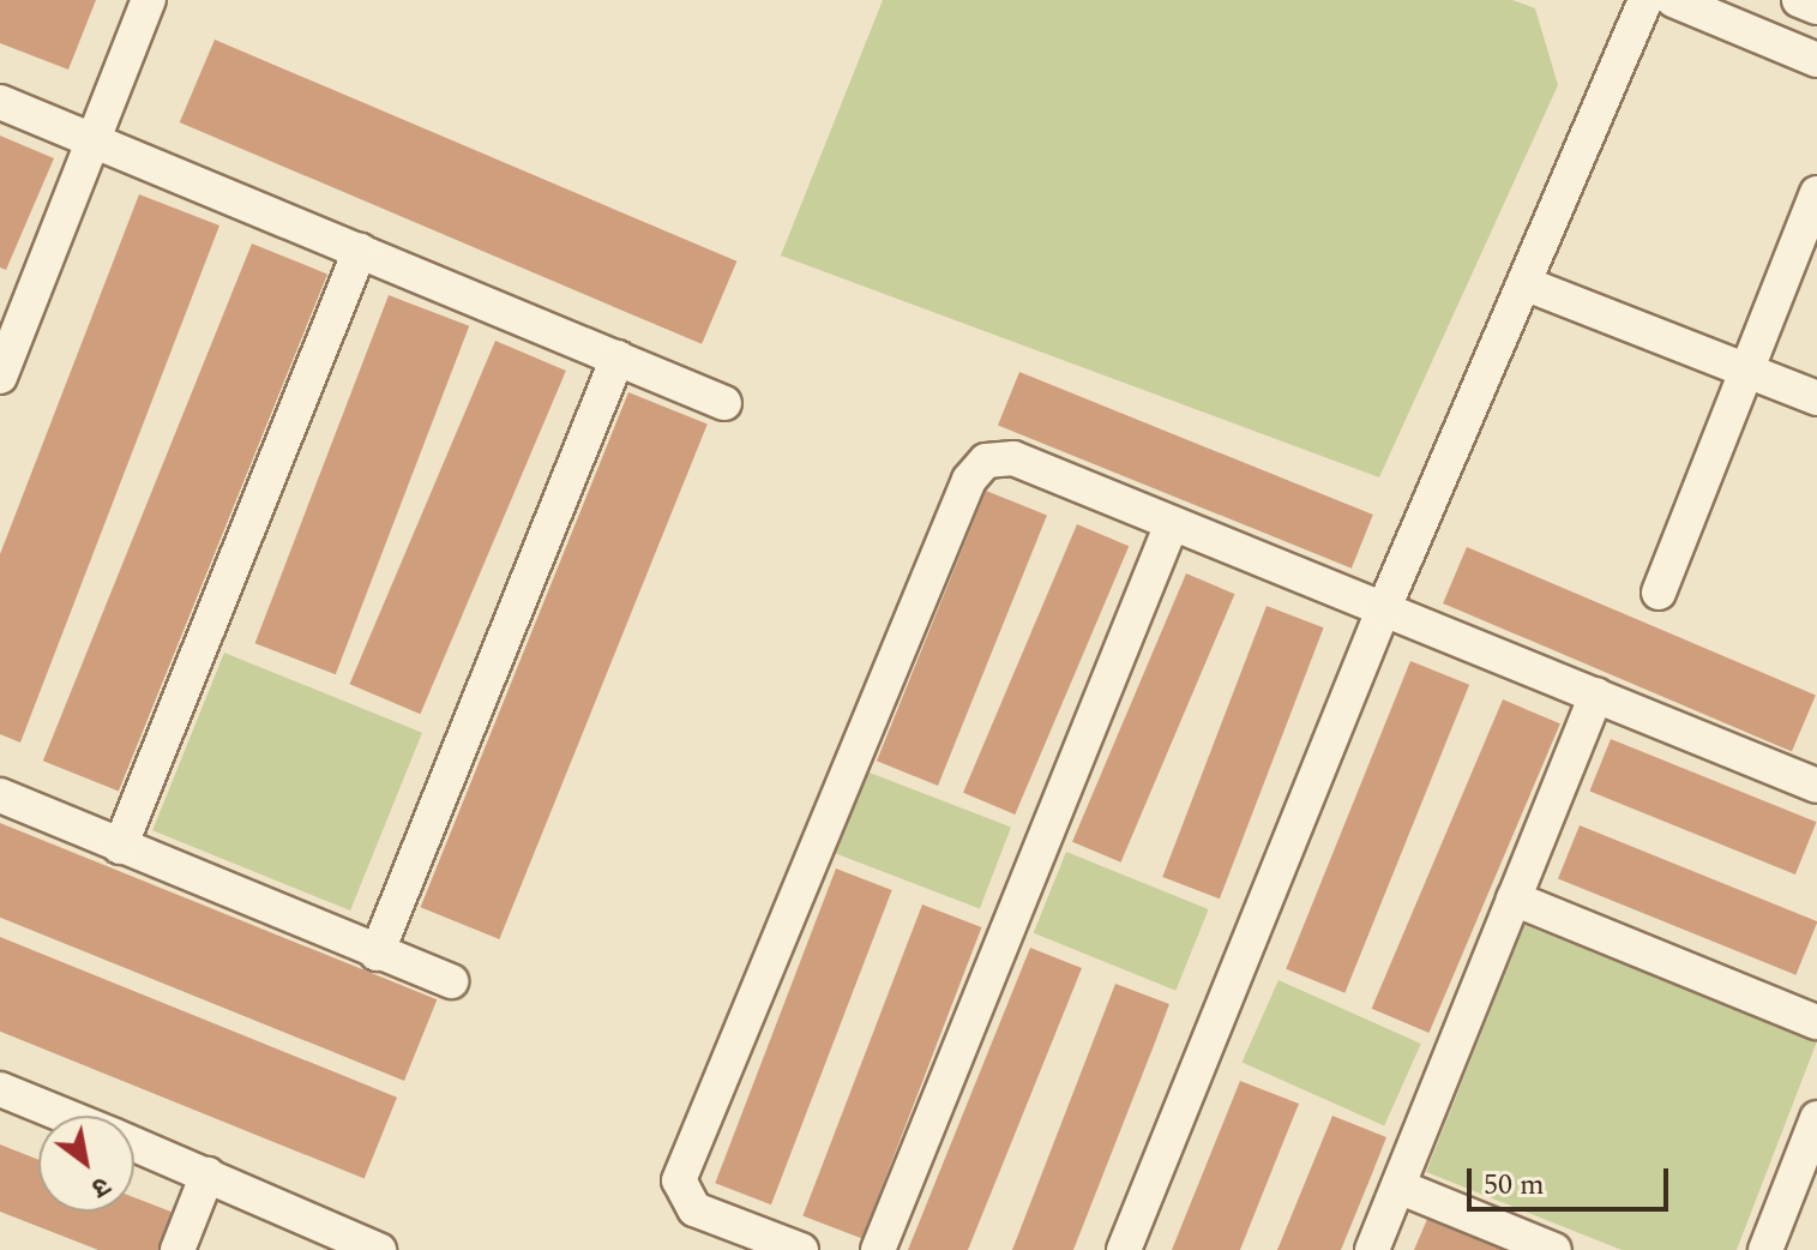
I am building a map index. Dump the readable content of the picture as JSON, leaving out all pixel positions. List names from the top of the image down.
{
  "scale_bar": "50 m",
  "north": "bottom right"
}
